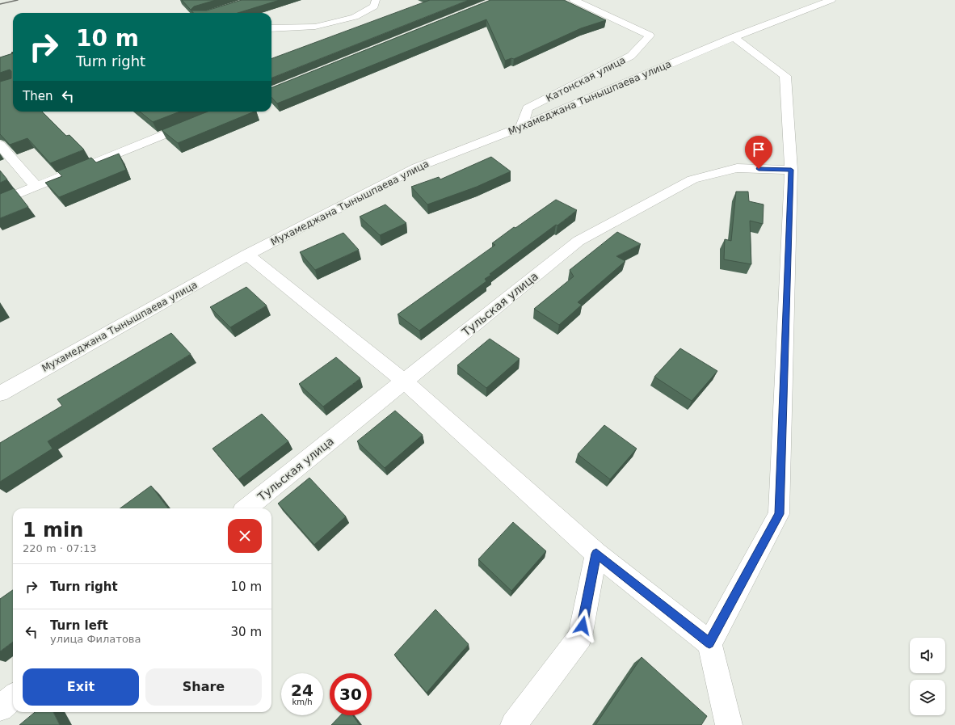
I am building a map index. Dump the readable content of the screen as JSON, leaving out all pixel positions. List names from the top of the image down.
{
  "streets": {
    "street": ["Катонская улица", "Мухамеджана Тынышпаева улица", "Тульская улица"]
  },
  "crossings": [
    ["Катонская улица", "Мухамеджана Тынышпаева улица"]
  ],
  "page": {
    "turn": ["10 m", "Turn right"],
    "then": "Then",
    "heading": ["1 min", "220 m · 07:13"],
    "list": [
      {
        "name": "Turn right",
        "value": "10 m"
      },
      {
        "name": "Turn left",
        "note": "улица Филатова",
        "value": "30 m"
      }
    ],
    "buttons": ["Exit", "Share"],
    "speed": "24 km/h",
    "limit": "30"
  }
}
